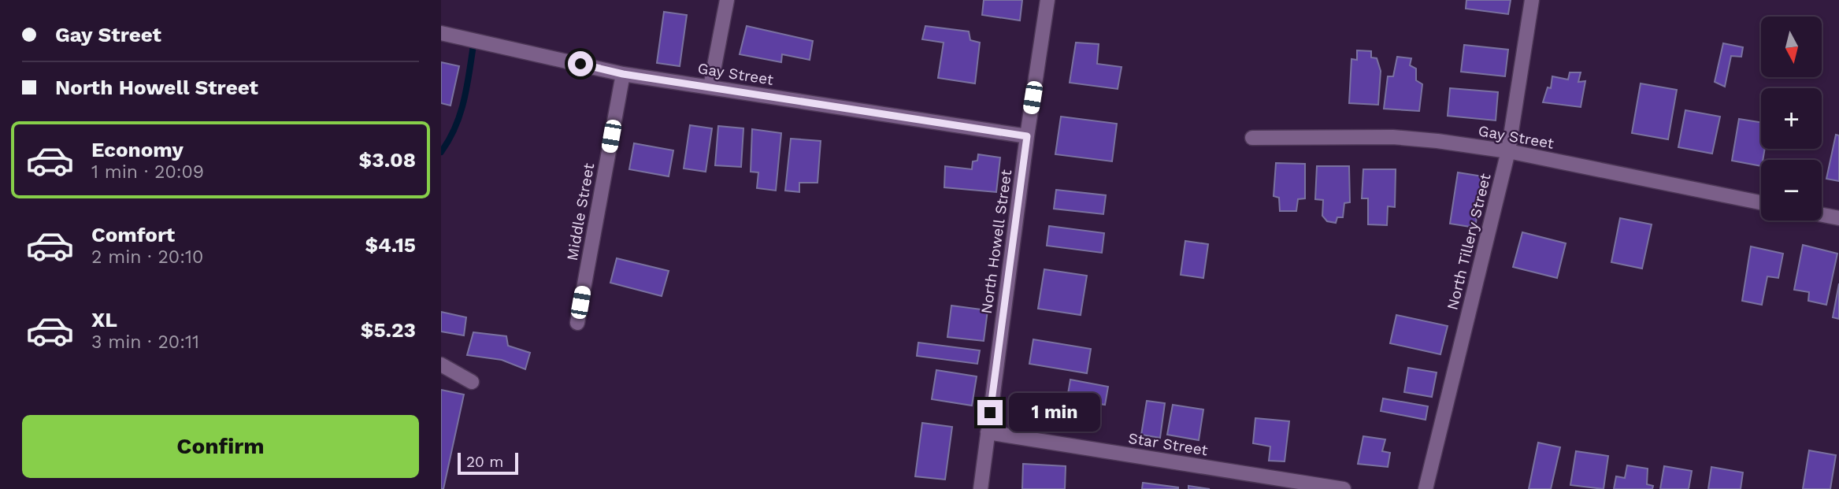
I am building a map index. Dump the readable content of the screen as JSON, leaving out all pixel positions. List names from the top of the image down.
{
  "streets": {
    "street": [
      "Gay Street",
      "Middle Street",
      "North Howell Street",
      "North Tillery Street",
      "Star Street"
    ]
  },
  "crossings": [
    ["Gay Street", "Middle Street"],
    ["Gay Street", "North Howell Street"],
    ["Gay Street", "North Tillery Street"],
    ["North Howell Street", "Star Street"]
  ],
  "scale_bar": "20 m",
  "north": "bottom",
  "page": {
    "banner": ["Gay Street", "North Howell Street"],
    "map_buttons": ["+", "−"],
    "list": [
      {
        "name": "Economy",
        "note": "1 min · 20:09",
        "value": "$3.08"
      },
      {
        "name": "Comfort",
        "note": "2 min · 20:10",
        "value": "$4.15"
      },
      {
        "name": "XL",
        "note": "3 min · 20:11",
        "value": "$5.23"
      }
    ],
    "bubble": "1 min",
    "buttons": "Confirm",
    "scale": "20 m"
  }
}
